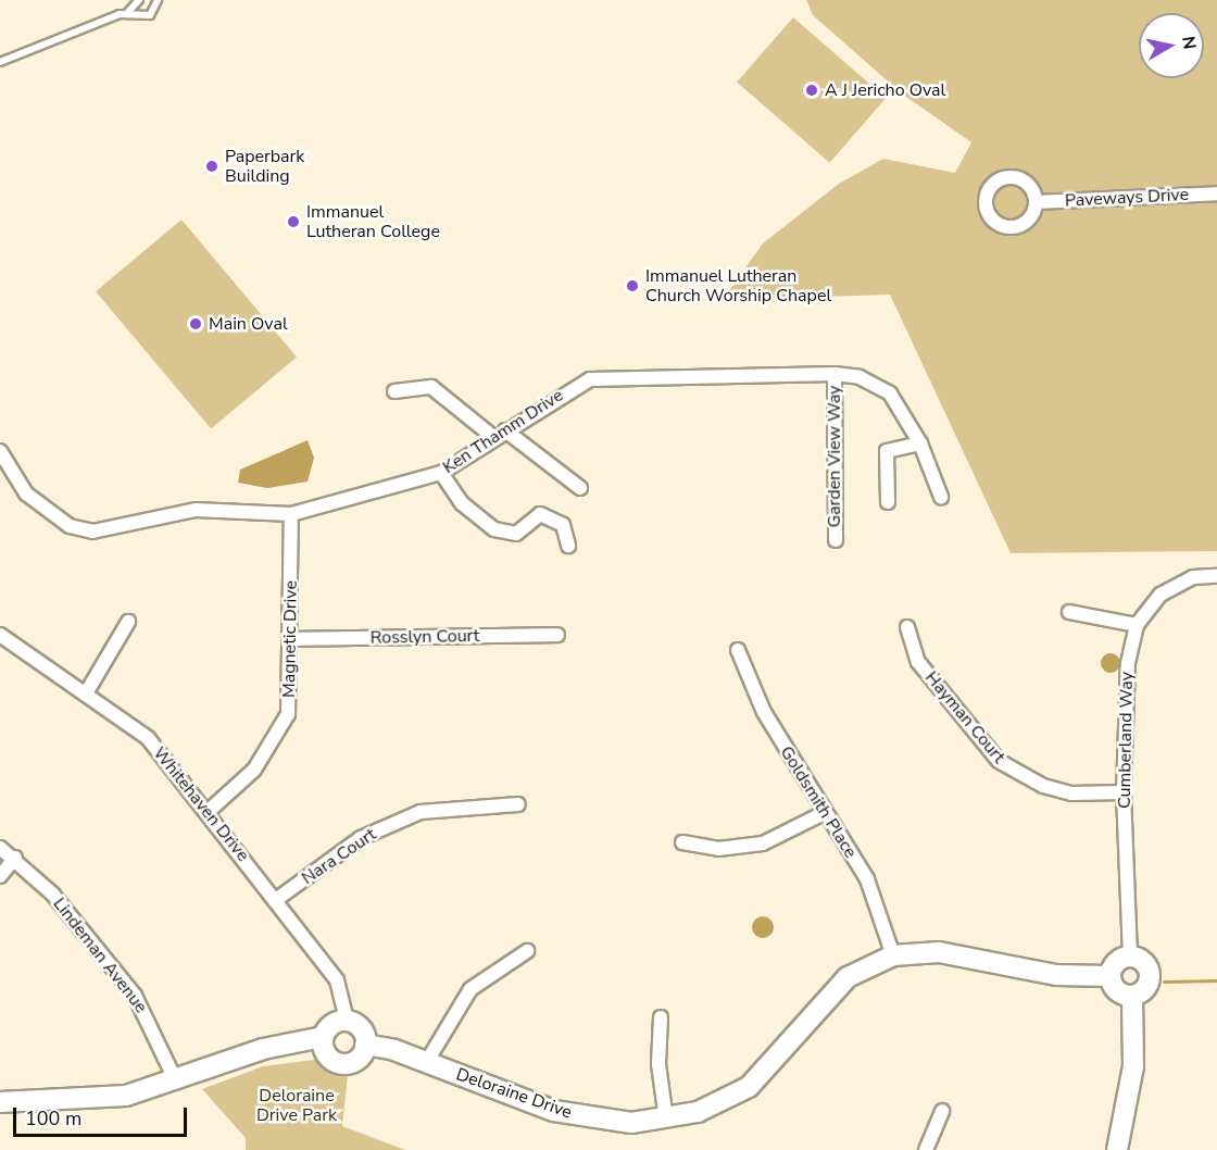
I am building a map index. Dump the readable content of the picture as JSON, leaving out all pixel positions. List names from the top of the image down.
{
  "streets": {
    "street": [
      "Paveways Drive",
      "Ken Thamm Drive",
      "Garden View Way",
      "Rosslyn Court",
      "Magnetic Drive",
      "Hayman Court",
      "Cumberland Way",
      "Goldsmith Place",
      "Whitehaven Drive",
      "Nara Court",
      "Lindeman Avenue",
      "Deloraine Drive"
    ]
  },
  "crossings": [
    ["Ken Thamm Drive", "Garden View Way"],
    ["Ken Thamm Drive", "Magnetic Drive"],
    ["Rosslyn Court", "Magnetic Drive"],
    ["Magnetic Drive", "Whitehaven Drive"],
    ["Hayman Court", "Cumberland Way"],
    ["Cumberland Way", "Deloraine Drive"],
    ["Goldsmith Place", "Deloraine Drive"],
    ["Whitehaven Drive", "Nara Court"],
    ["Whitehaven Drive", "Deloraine Drive"]
  ],
  "parks": ["Deloraine Drive Park"],
  "places": [
    "A J Jericho Oval",
    "Paperbark Building",
    "Immanuel Lutheran College",
    "Immanuel Lutheran Church Worship Chapel",
    "Main Oval"
  ],
  "scale_bar": "100 m",
  "north": "right"
}
